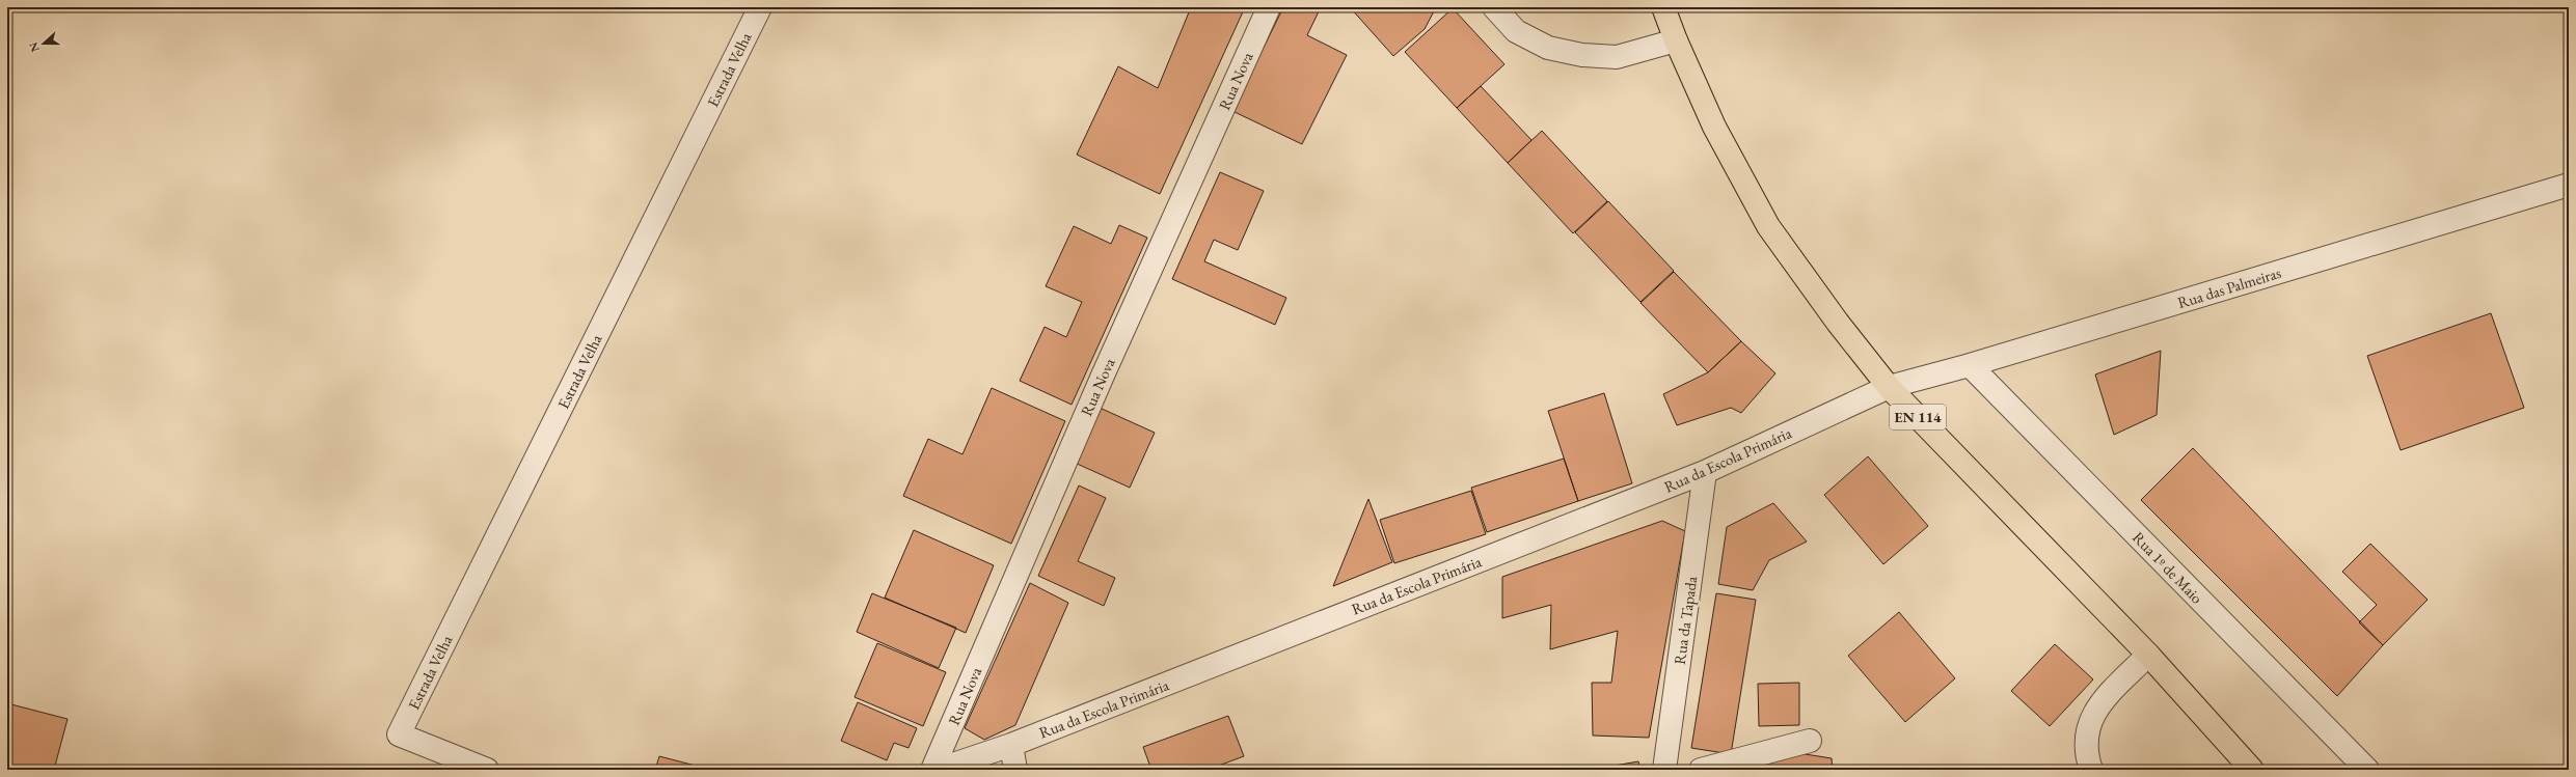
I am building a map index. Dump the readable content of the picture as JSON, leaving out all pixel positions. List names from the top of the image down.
{
  "streets": {
    "main road": ["EN 114"],
    "street": [
      "Estrada Velha",
      "Rua Nova",
      "Rua das Palmeiras",
      "Rua da Escola Primária",
      "Rua 1º de Maio",
      "Rua da Tapada"
    ]
  },
  "crossings": [
    ["Rua das Palmeiras", "EN 114"],
    ["Rua das Palmeiras", "Rua da Escola Primária"],
    ["Rua das Palmeiras", "Rua 1º de Maio"],
    ["EN 114", "Rua da Escola Primária"],
    ["Rua da Escola Primária", "Rua da Tapada"]
  ],
  "north": "left"
}
